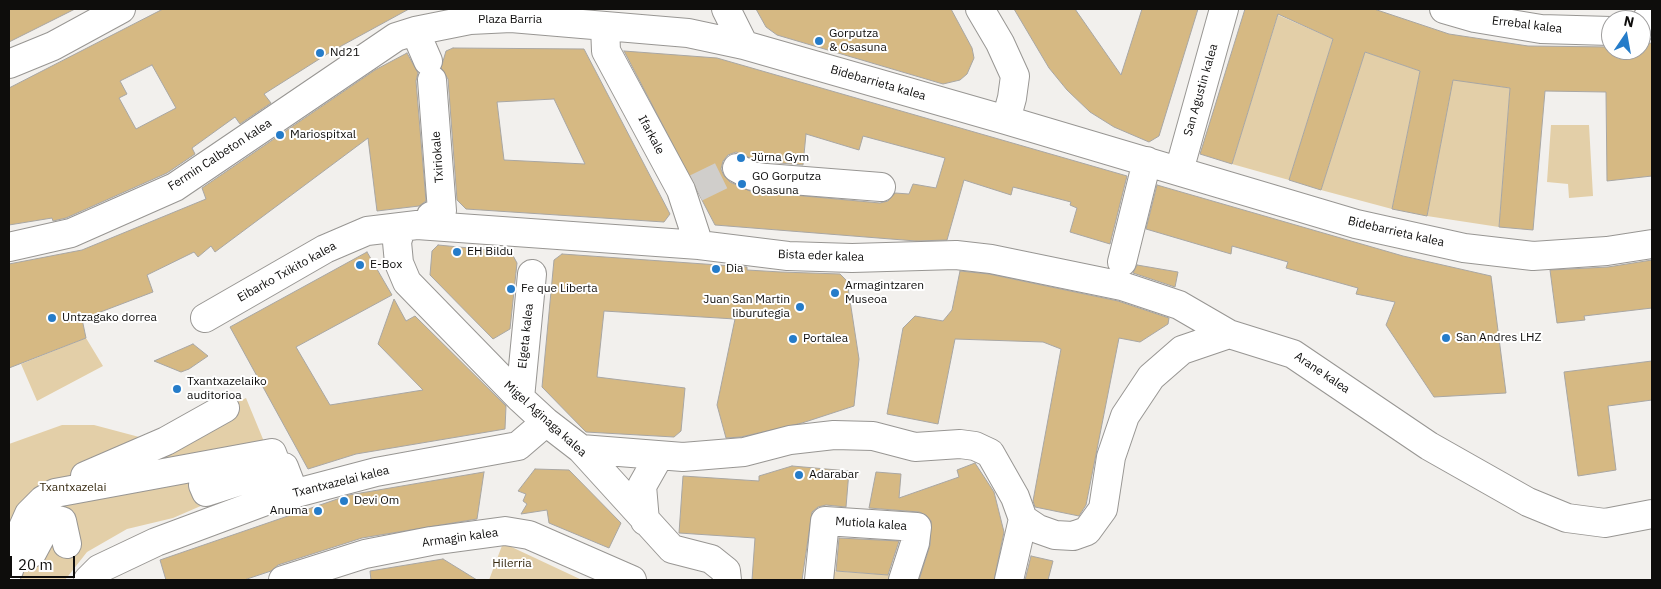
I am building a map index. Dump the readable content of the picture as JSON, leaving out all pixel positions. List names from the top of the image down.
{
  "streets": {
    "street": [
      "Plaza Barria",
      "Errebal kalea",
      "Bidebarrieta kalea",
      "San Agustin kalea",
      "Ifarkale",
      "Fermin Calbeton kalea",
      "Txiriokale",
      "Bista eder kalea",
      "Eibarko Txikito kalea",
      "Elgeta kalea",
      "Arane kalea",
      "Migel Aginaga kalea",
      "Txantxazelai kalea",
      "Mutiola kalea",
      "Armagin kalea"
    ]
  },
  "crossings": [
    ["Plaza Barria", "Bidebarrieta kalea"],
    ["Plaza Barria", "Ifarkale"],
    ["Plaza Barria", "Fermin Calbeton kalea"],
    ["Plaza Barria", "Txiriokale"],
    ["Bidebarrieta kalea", "San Agustin kalea"],
    ["Bidebarrieta kalea", "Ifarkale"],
    ["Ifarkale", "Bista eder kalea"],
    ["Fermin Calbeton kalea", "Txiriokale"],
    ["Txiriokale", "Bista eder kalea"],
    ["Bista eder kalea", "Eibarko Txikito kalea"],
    ["Bista eder kalea", "Arane kalea"],
    ["Bista eder kalea", "Migel Aginaga kalea"],
    ["Eibarko Txikito kalea", "Migel Aginaga kalea"],
    ["Elgeta kalea", "Migel Aginaga kalea"],
    ["Migel Aginaga kalea", "Txantxazelai kalea"]
  ],
  "parks": ["Txantxazelai", "Hilerria"],
  "places": [
    "Gorputza & Osasuna",
    "Nd21",
    "Mariospitxal",
    "Jürna Gym",
    "GO Gorputza Osasuna",
    "EH Bildu",
    "E-Box",
    "Dia",
    "Fe que Liberta",
    "Armagintzaren Museoa",
    "Juan San Martin liburutegia",
    "Untzagako dorrea",
    "San Andres LHZ",
    "Portalea",
    "Txantxazelaiko auditorioa",
    "Adarabar",
    "Devi Om",
    "Anuma"
  ],
  "scale_bar": "20 m",
  "north": "top"
}
